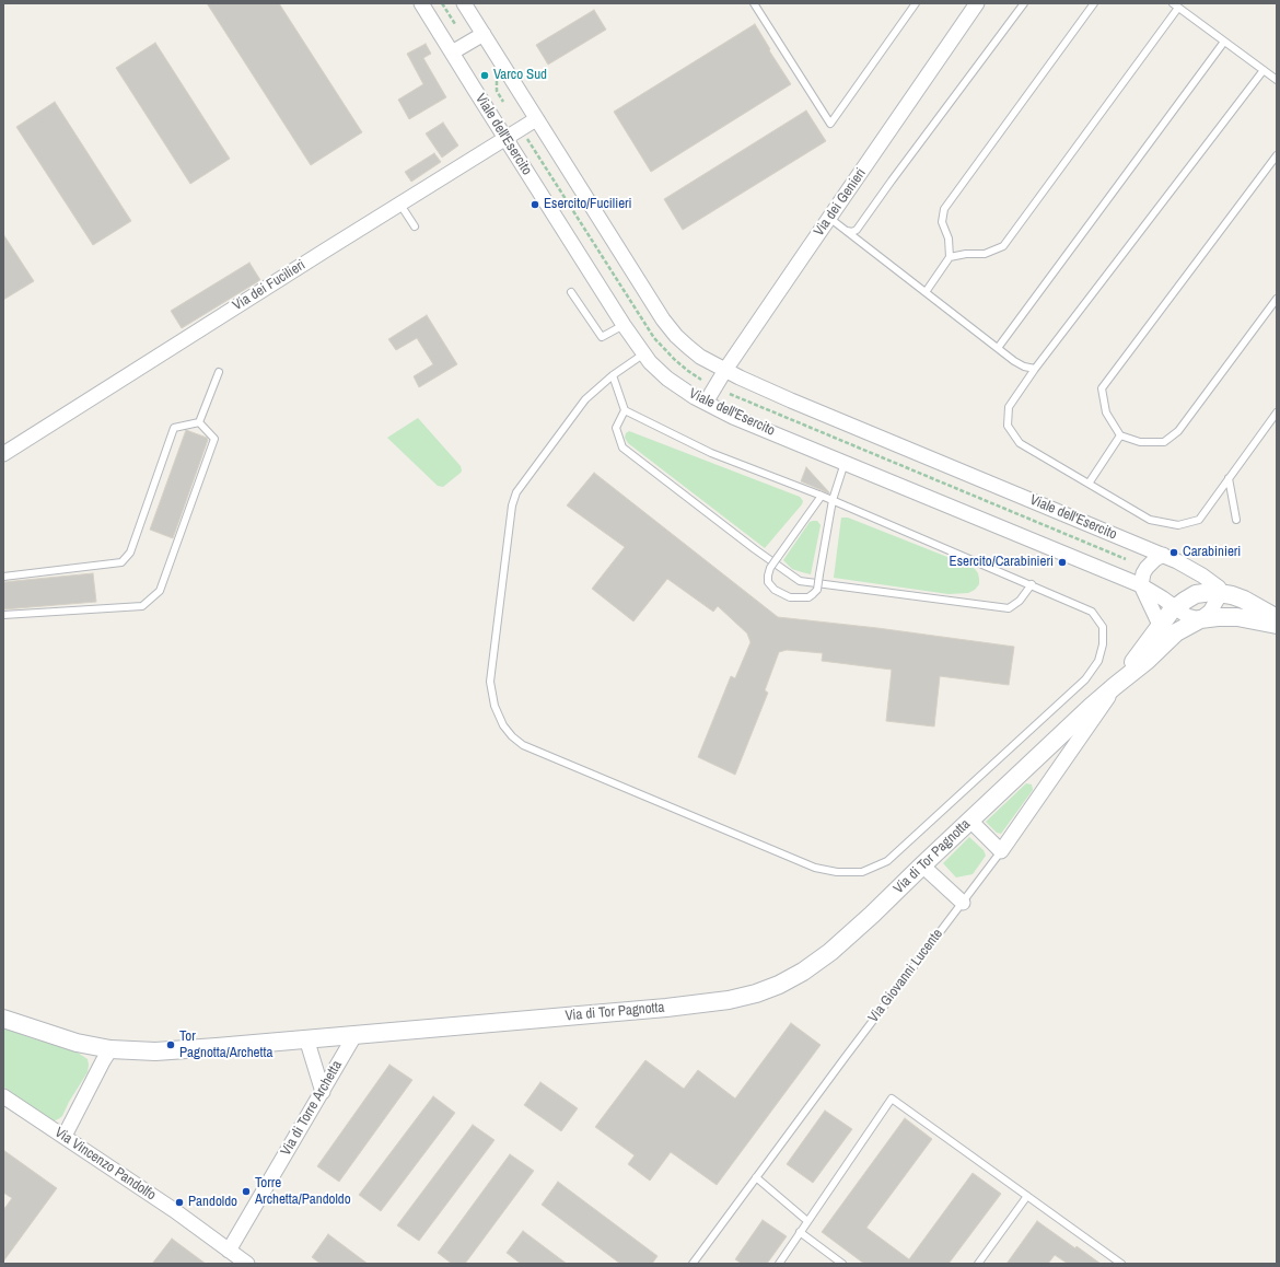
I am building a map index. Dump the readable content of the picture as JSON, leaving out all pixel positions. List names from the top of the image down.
{
  "streets": {
    "street": [
      "Viale dell'Esercito",
      "Via dei Genieri",
      "Via dei Fucilieri",
      "Via di Tor Pagnotta",
      "Via Giovanni Lucente",
      "Via di Torre Archetta",
      "Via Vincenzo Pandolfo"
    ]
  },
  "crossings": [
    ["Viale dell'Esercito", "Via dei Genieri"],
    ["Viale dell'Esercito", "Via dei Fucilieri"],
    ["Viale dell'Esercito", "Via di Tor Pagnotta"],
    ["Via di Tor Pagnotta", "Via Giovanni Lucente"],
    ["Via di Tor Pagnotta", "Via di Torre Archetta"],
    ["Via di Torre Archetta", "Via Vincenzo Pandolfo"]
  ],
  "places": [
    "Varco Sud",
    "Esercito/Fucilieri",
    "Carabinieri",
    "Esercito/Carabinieri",
    "Tor Pagnotta/Archetta",
    "Torre Archetta/Pandoldo",
    "Pandoldo"
  ]
}
